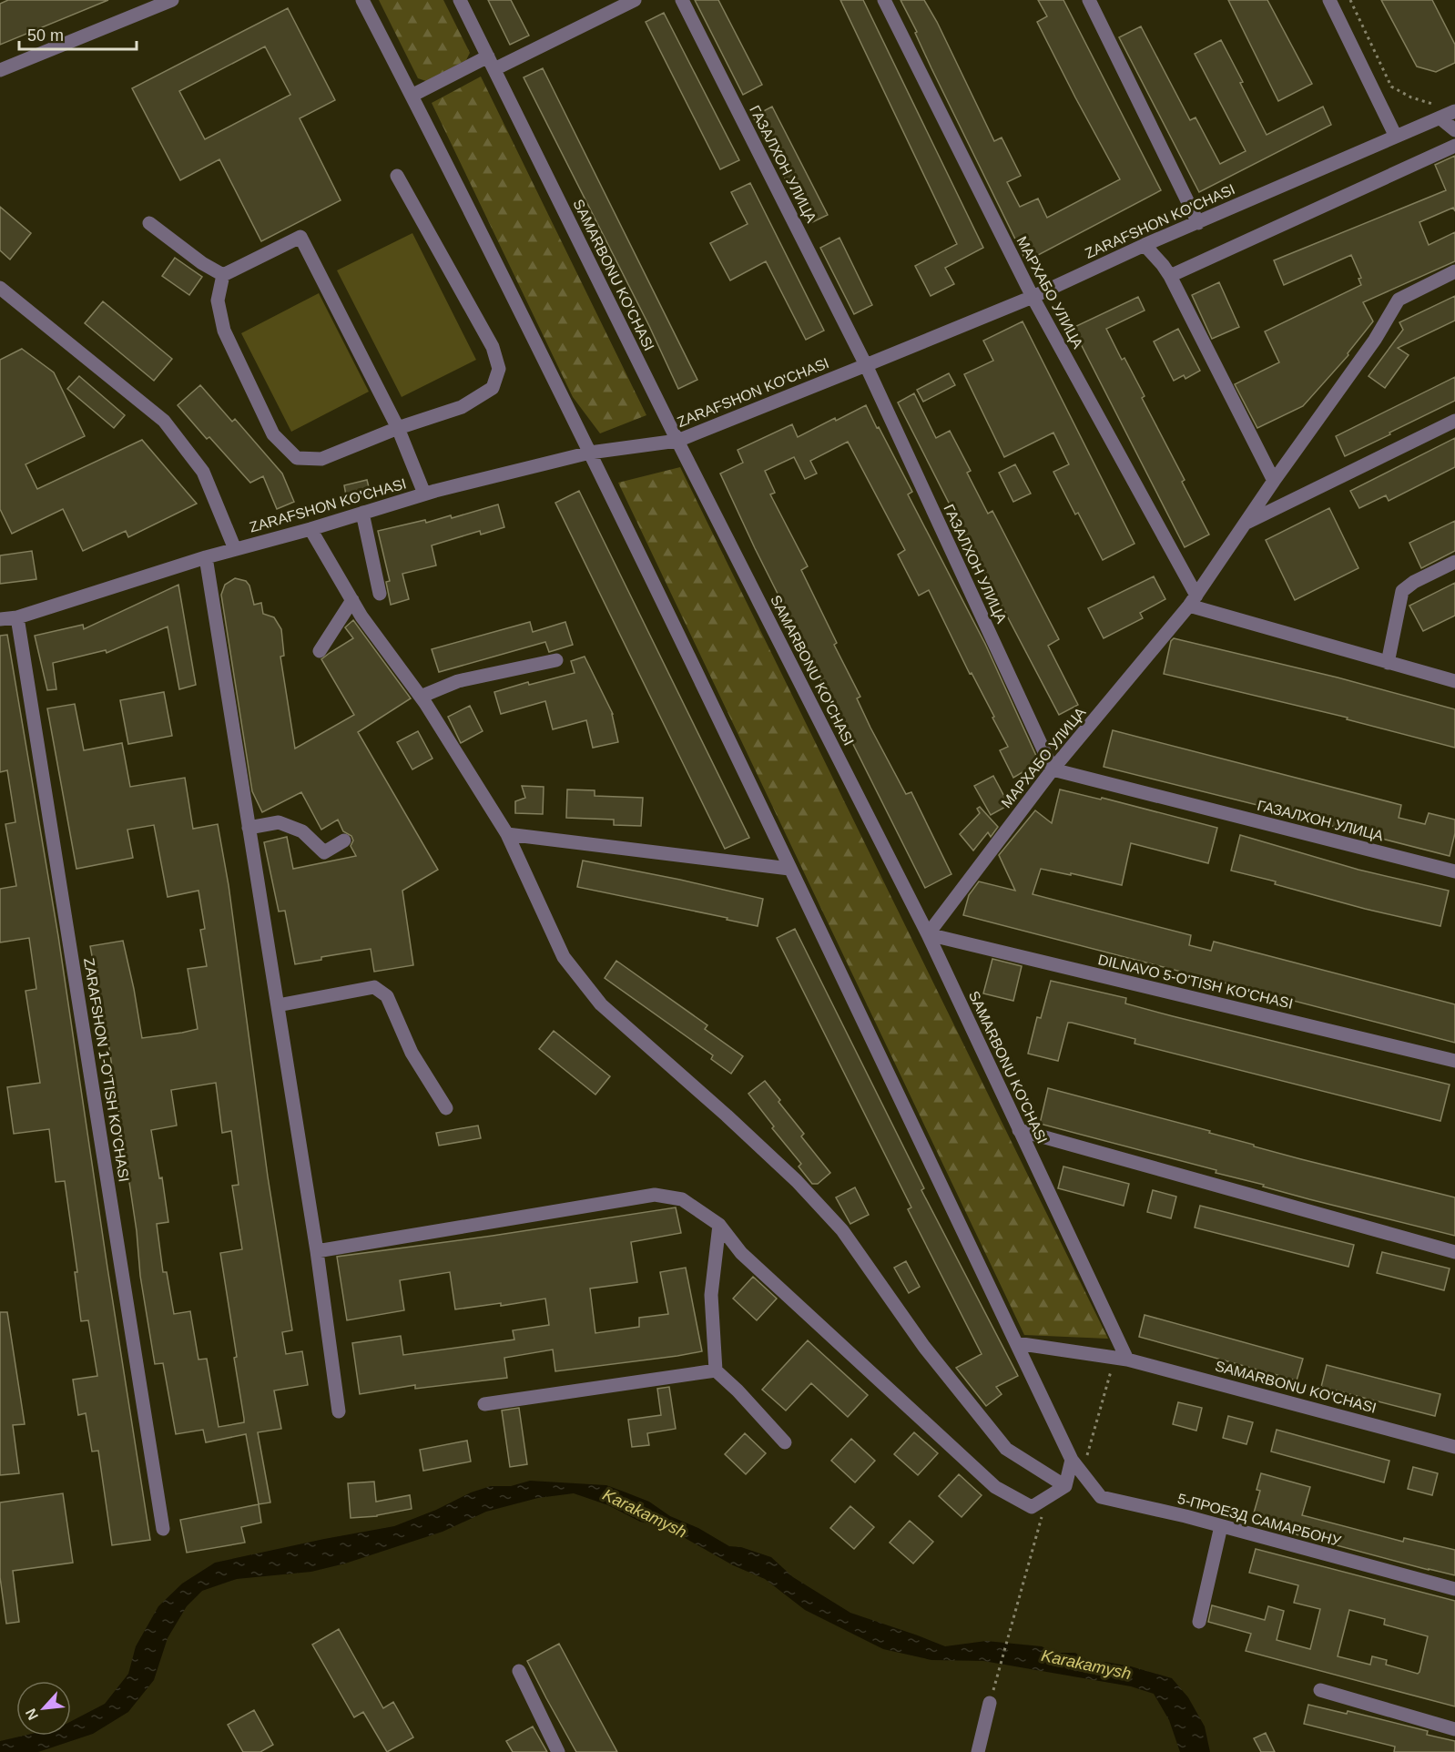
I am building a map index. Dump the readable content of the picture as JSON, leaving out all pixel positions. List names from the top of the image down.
{
  "streets": {
    "street": [
      "ГАЗАЛХОН УЛИЦА",
      "ZARAFSHON KO'CHASI",
      "SAMARBONU KO'CHASI",
      "МАРХАБО УЛИЦА",
      "DILNAVO 5-O'TISH KO'CHASI",
      "ZARAFSHON 1-O'TISH KO'CHASI",
      "5-ПРОЕЗД САМАРБОНУ"
    ]
  },
  "crossings": [
    ["ГАЗАЛХОН УЛИЦА", "ZARAFSHON KO'CHASI"],
    ["ГАЗАЛХОН УЛИЦА", "МАРХАБО УЛИЦА"],
    ["ZARAFSHON KO'CHASI", "SAMARBONU KO'CHASI"],
    ["ZARAFSHON KO'CHASI", "МАРХАБО УЛИЦА"],
    ["ZARAFSHON KO'CHASI", "ZARAFSHON 1-O'TISH KO'CHASI"],
    ["SAMARBONU KO'CHASI", "МАРХАБО УЛИЦА"],
    ["SAMARBONU KO'CHASI", "DILNAVO 5-O'TISH KO'CHASI"],
    ["МАРХАБО УЛИЦА", "DILNAVO 5-O'TISH KO'CHASI"]
  ],
  "water": ["Karakamysh"],
  "scale_bar": "50 m",
  "north": "bottom left"
}
